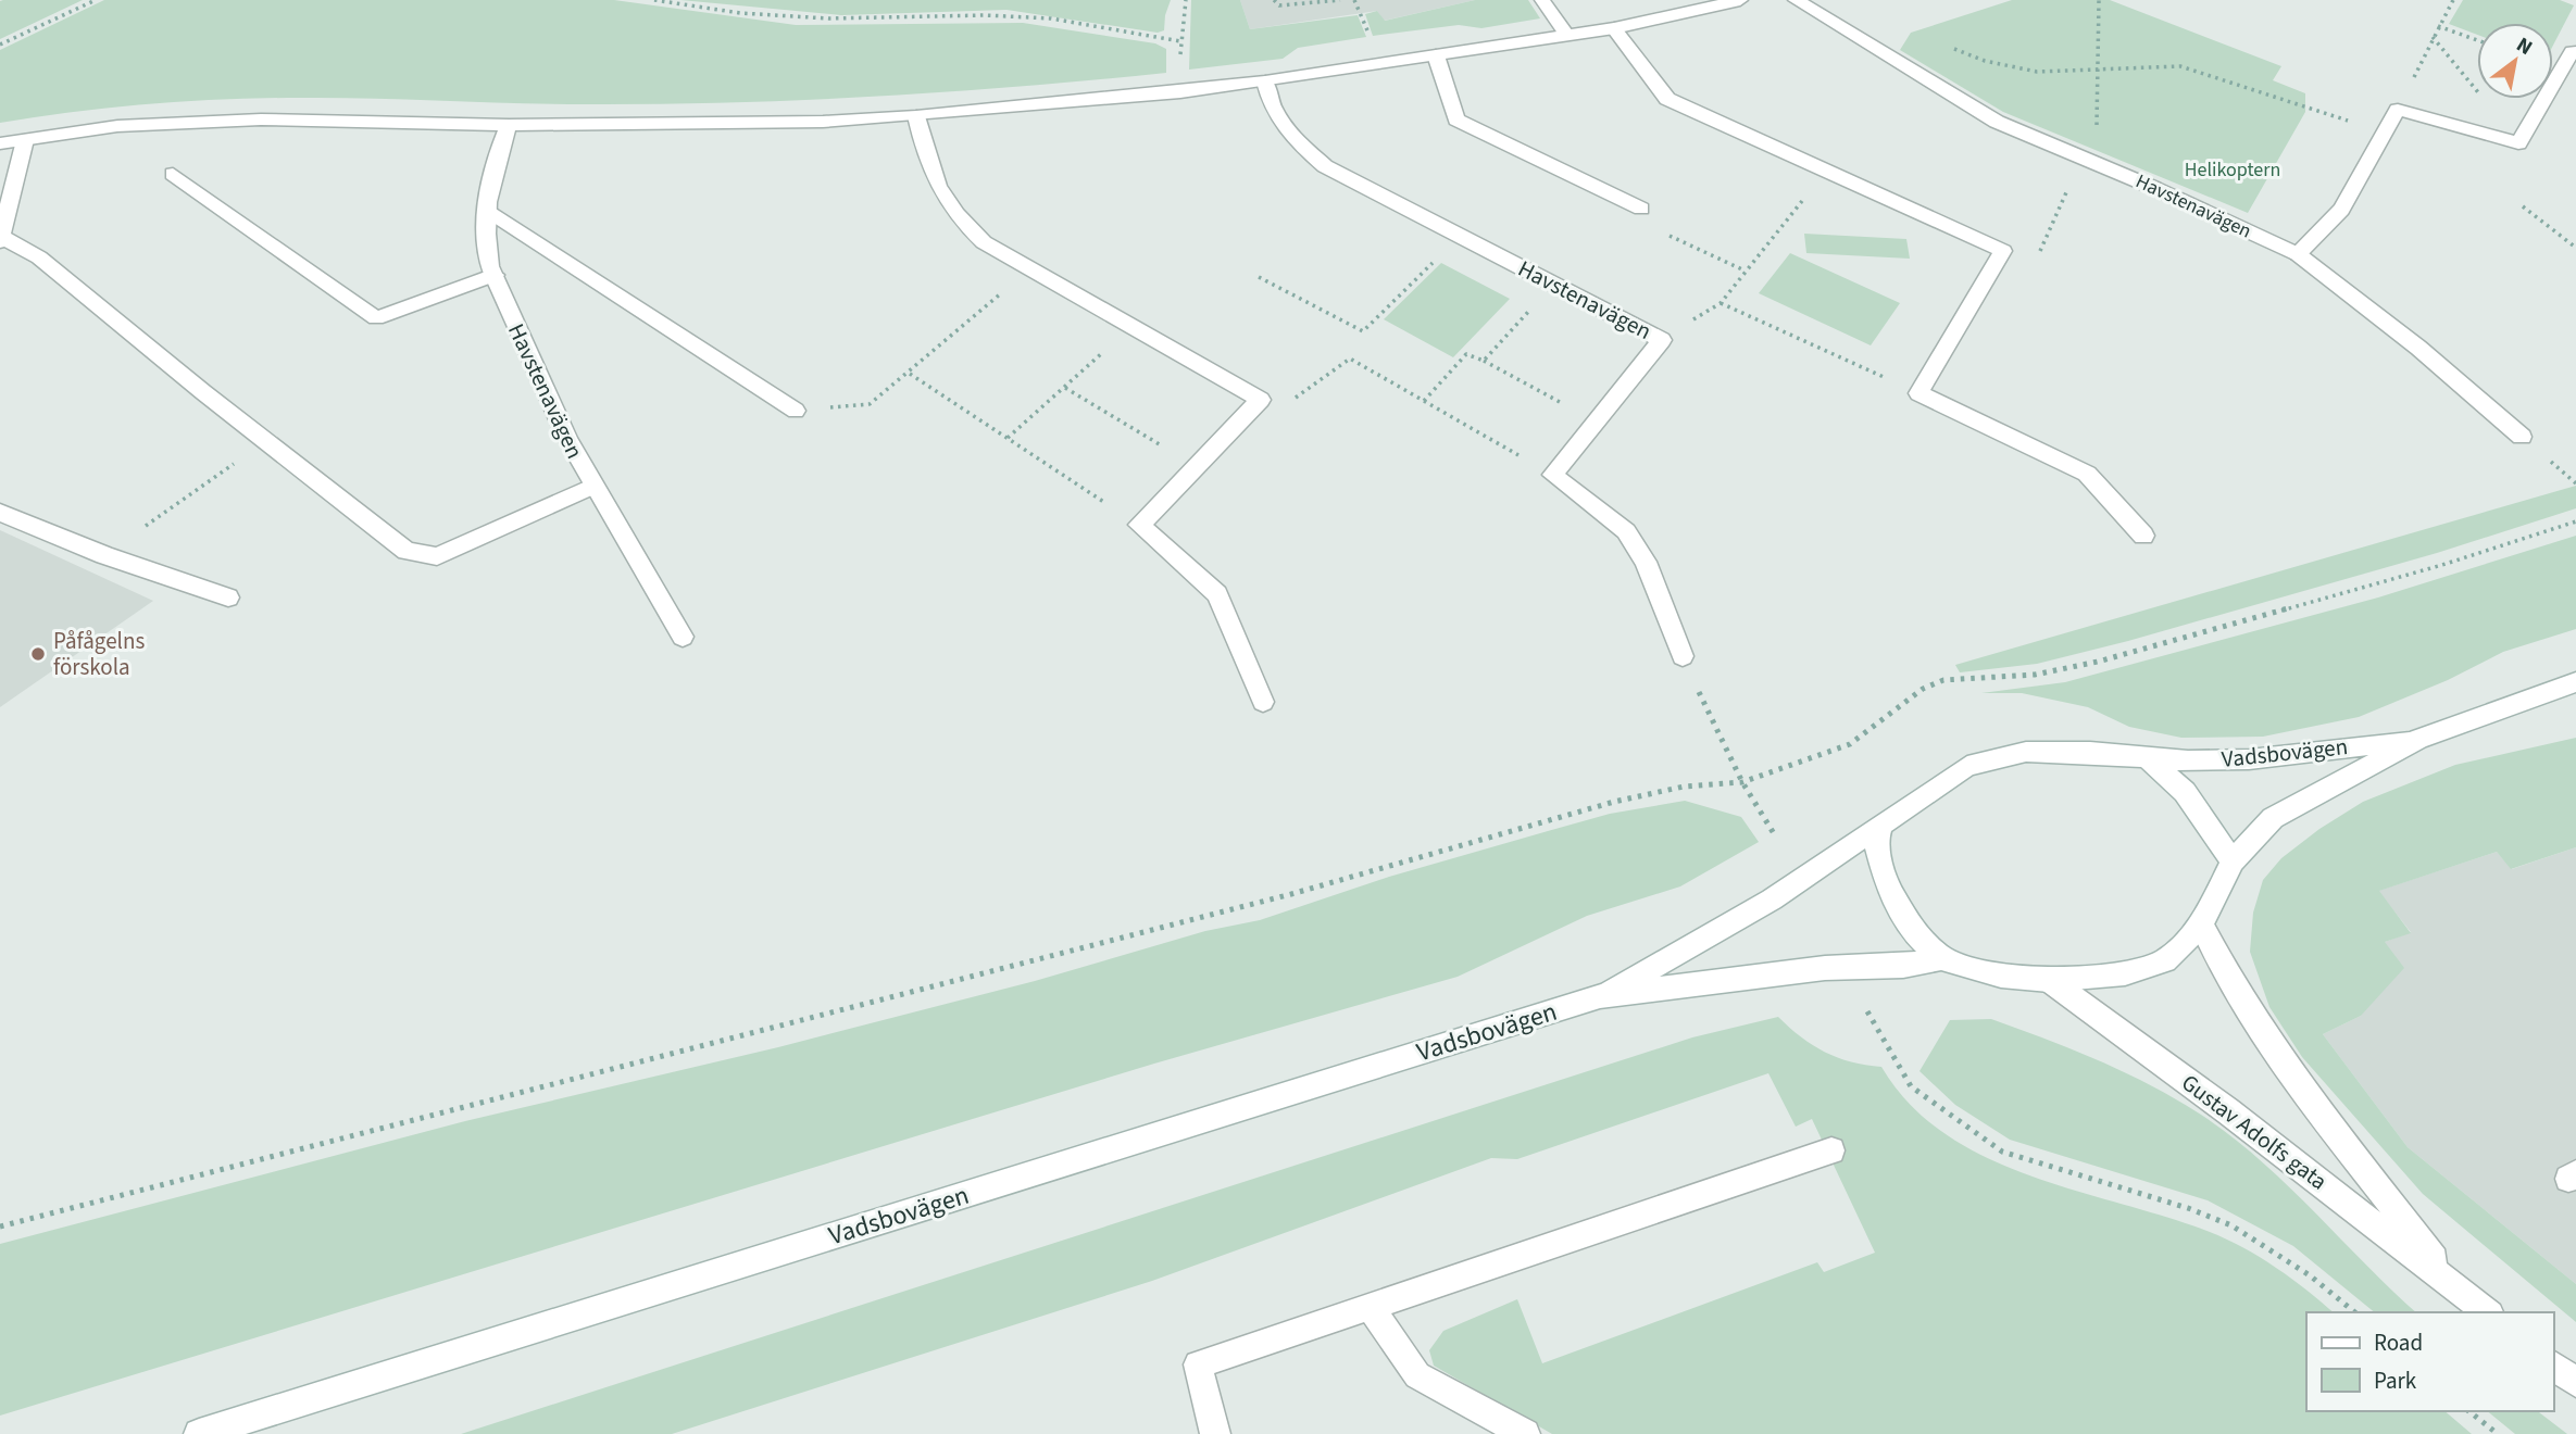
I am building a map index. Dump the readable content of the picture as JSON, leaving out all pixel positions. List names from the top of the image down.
{
  "streets": {
    "street": ["Havstenavägen", "Vadsbovägen", "Gustav Adolfs gata"]
  },
  "crossings": [
    ["Vadsbovägen", "Gustav Adolfs gata"]
  ],
  "parks": ["Helikoptern"],
  "places": ["Påfågelns förskola"],
  "legend": ["Road", "Park"],
  "north": "top right"
}
